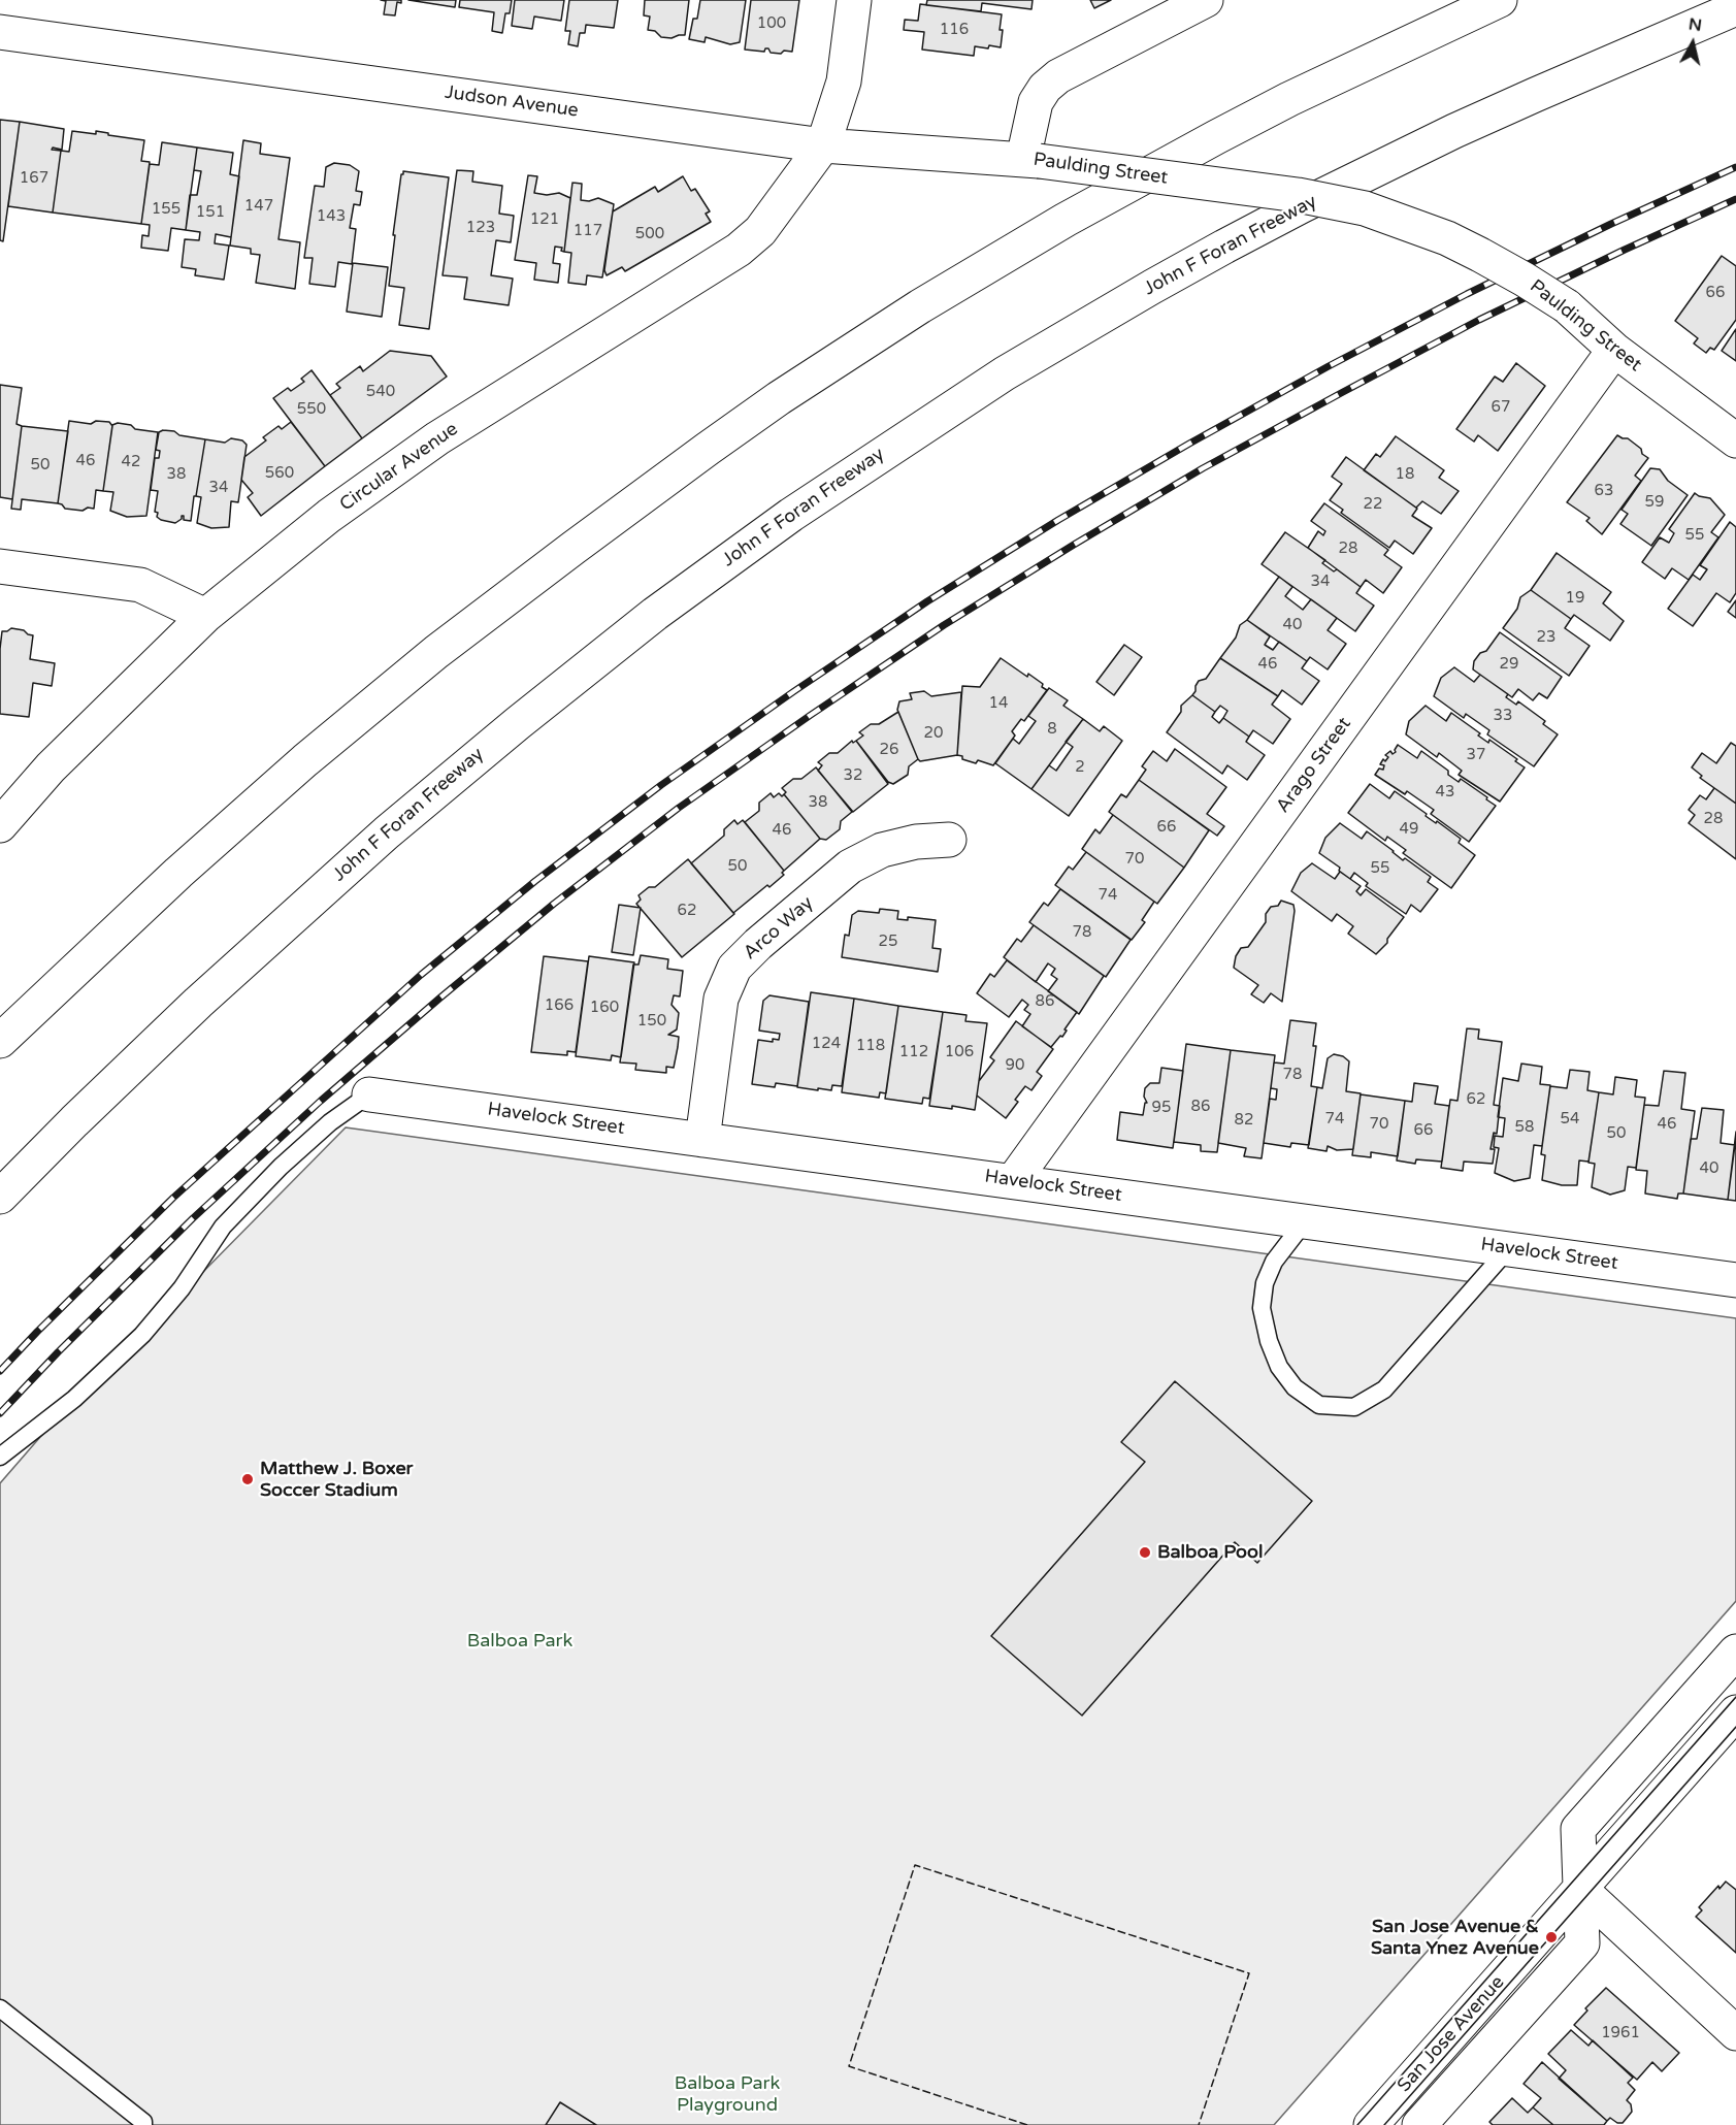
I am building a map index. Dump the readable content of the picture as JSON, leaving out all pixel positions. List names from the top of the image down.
{
  "streets": {
    "main road": [
      "Judson Avenue",
      "Paulding Street",
      "John F Foran Freeway",
      "Circular Avenue",
      "Arago Street",
      "Arco Way",
      "Havelock Street",
      "San Jose Avenue"
    ]
  },
  "crossings": [
    ["Judson Avenue", "Paulding Street"],
    ["Judson Avenue", "Circular Avenue"],
    ["Paulding Street", "Arago Street"],
    ["Arago Street", "Havelock Street"],
    ["Arco Way", "Havelock Street"]
  ],
  "parks": ["Balboa Park", "Balboa Park Playground"],
  "places": ["Matthew J. Boxer Soccer Stadium", "Balboa Pool", "San Jose Avenue & Santa Ynez Avenue"],
  "house_numbers": [
    "100",
    "116",
    "167",
    "147",
    "155",
    "151",
    "143",
    "121",
    "123",
    "117",
    "500",
    "66",
    "540",
    "67",
    "550",
    "46",
    "42",
    "50",
    "560",
    "38",
    "18",
    "34",
    "63",
    "59",
    "22",
    "55",
    "28",
    "34",
    "19",
    "40",
    "23",
    "46",
    "29",
    "14",
    "33",
    "8",
    "20",
    "26",
    "37",
    "2",
    "32",
    "43",
    "38",
    "28",
    "66",
    "49",
    "46",
    "70",
    "50",
    "55",
    "74",
    "62",
    "78",
    "25",
    "86",
    "166",
    "160",
    "150",
    "124",
    "118",
    "112",
    "106",
    "90",
    "78",
    "62",
    "86",
    "95",
    "74",
    "54",
    "82",
    "70",
    "46",
    "58",
    "66",
    "50",
    "40",
    "1961"
  ],
  "north": "top"
}
